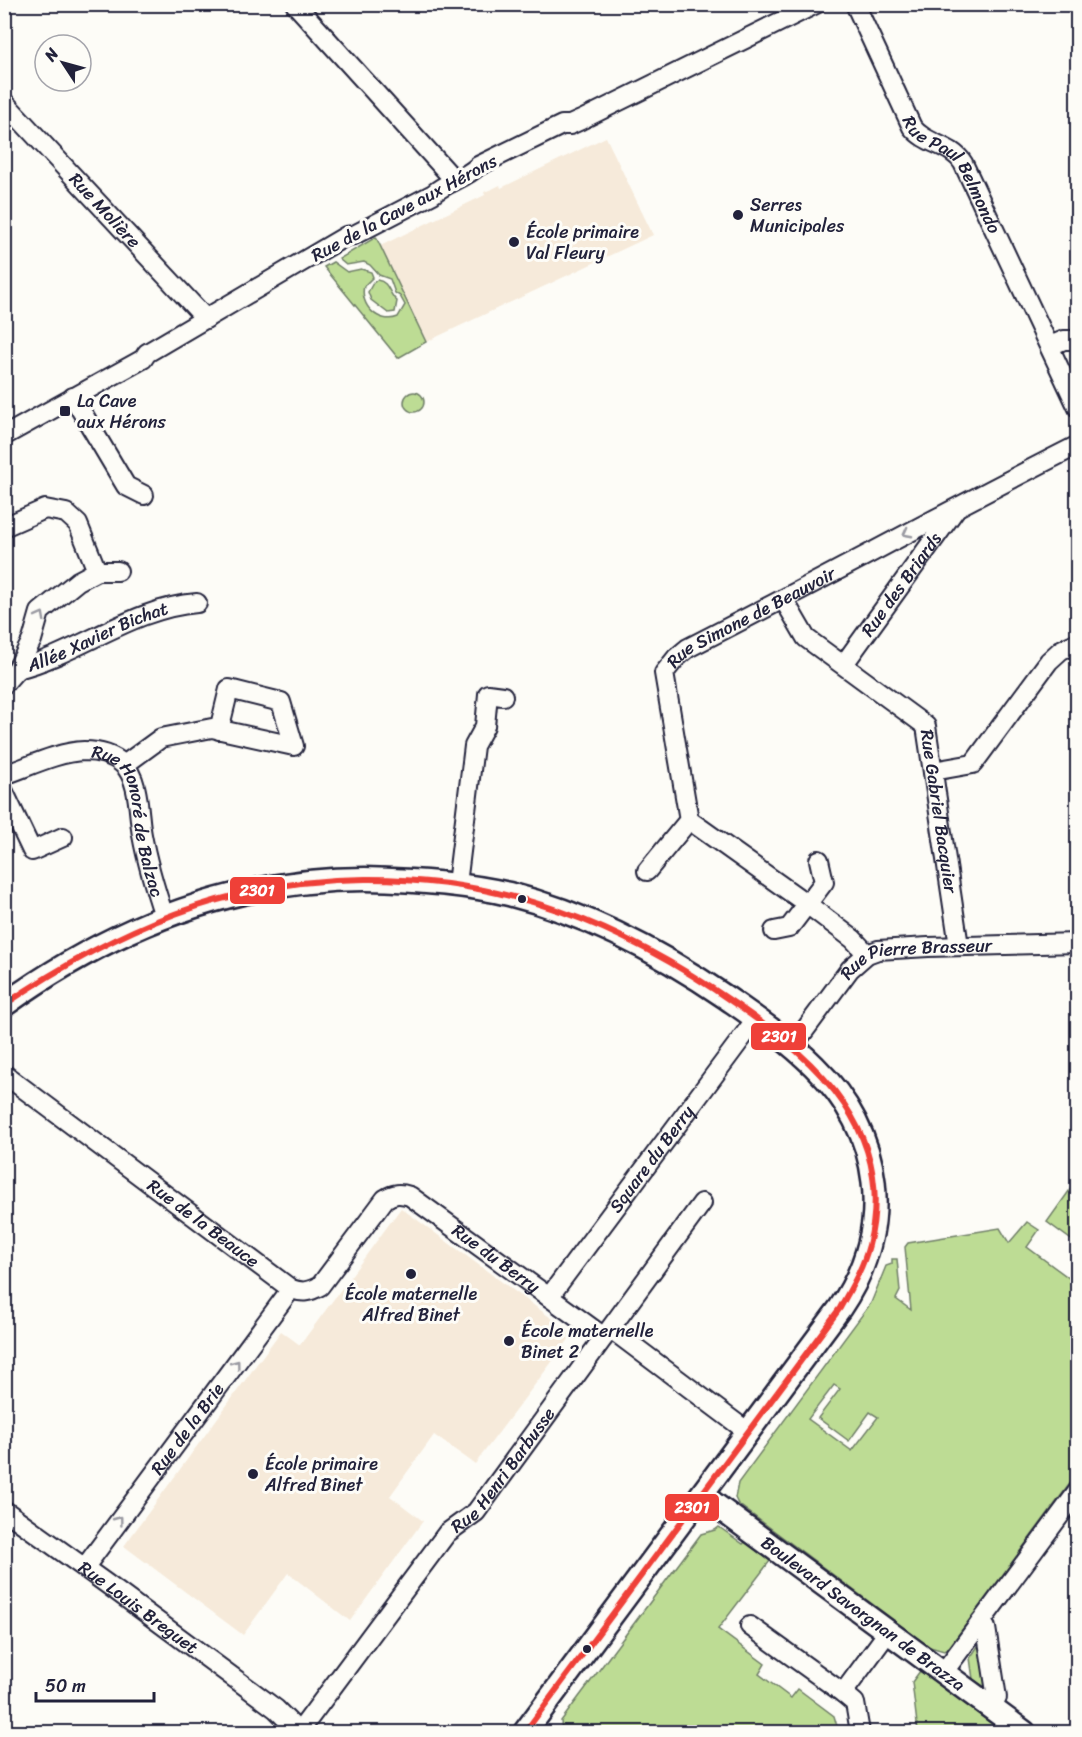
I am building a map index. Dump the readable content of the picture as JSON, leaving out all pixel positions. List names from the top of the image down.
{
  "streets": {
    "street": [
      "Rue Paul Belmondo",
      "Rue de la Cave aux Hérons",
      "Rue Molière",
      "Rue des Briards",
      "Rue Simone de Beauvoir",
      "Allée Xavier Bichat",
      "Rue Gabriel Bacquier",
      "Rue Honoré de Balzac",
      "Rue Pierre Brasseur",
      "Square du Berry",
      "Rue de la Beauce",
      "Rue du Berry",
      "Rue de la Brie",
      "Rue Henri Barbusse",
      "Rue Louis Breguet",
      "Boulevard Savorgnan de Brazza"
    ]
  },
  "crossings": [
    ["Rue de la Cave aux Hérons", "Rue Molière"],
    ["Rue des Briards", "Rue Simone de Beauvoir"],
    ["Rue des Briards", "Rue Gabriel Bacquier"],
    ["Rue Simone de Beauvoir", "Rue Gabriel Bacquier"],
    ["Rue Gabriel Bacquier", "Rue Pierre Brasseur"],
    ["Square du Berry", "Rue du Berry"],
    ["Rue de la Beauce", "Rue du Berry"],
    ["Rue de la Beauce", "Rue de la Brie"],
    ["Rue du Berry", "Rue de la Brie"],
    ["Rue du Berry", "Rue Henri Barbusse"],
    ["Rue de la Brie", "Rue Louis Breguet"],
    ["Rue Henri Barbusse", "Rue Louis Breguet"]
  ],
  "one_way": ["Rue de la Brie"],
  "places": {
    "other": [
      "Serres Municipales",
      "École primaire Val Fleury",
      "École maternelle Alfred Binet",
      "École maternelle Binet 2",
      "École primaire Alfred Binet"
    ],
    "transit": ["La Cave aux Hérons"]
  },
  "lines": ["transit line 2301"],
  "scale_bar": "50 m",
  "north": "top left"
}
